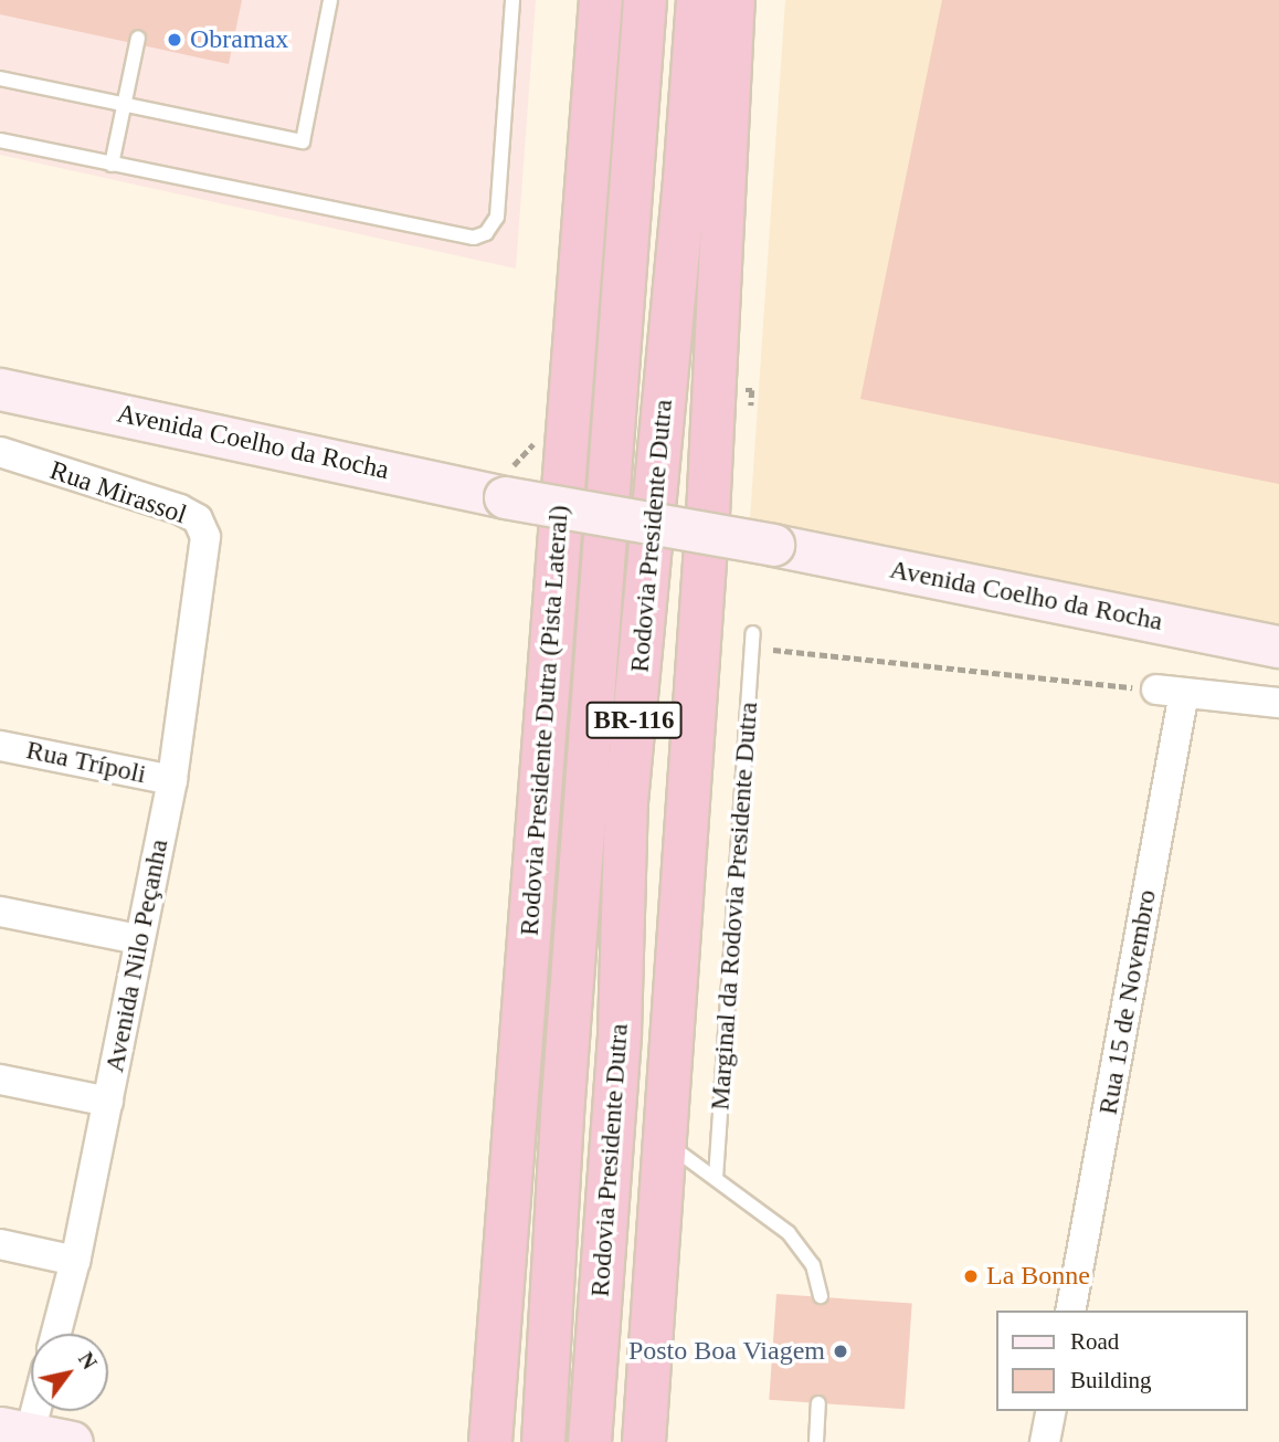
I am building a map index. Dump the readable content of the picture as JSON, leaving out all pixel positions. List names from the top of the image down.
{
  "streets": {
    "highway": ["Rodovia Presidente Dutra", "Rodovia Presidente Dutra (Pista Lateral)", "BR-116"],
    "main road": ["Avenida Coelho da Rocha"],
    "street": [
      "Rua Mirassol",
      "Rua Trípoli",
      "Avenida Nilo Peçanha",
      "Rua 15 de Novembro"
    ],
    "lane": ["Marginal da Rodovia Presidente Dutra"]
  },
  "crossings": [
    ["Rua Mirassol", "Avenida Nilo Peçanha"],
    ["Rua Trípoli", "Avenida Nilo Peçanha"]
  ],
  "places": ["Obramax", "La Bonne", "Posto Boa Viagem"],
  "legend": ["Road", "Building"],
  "north": "top right"
}
